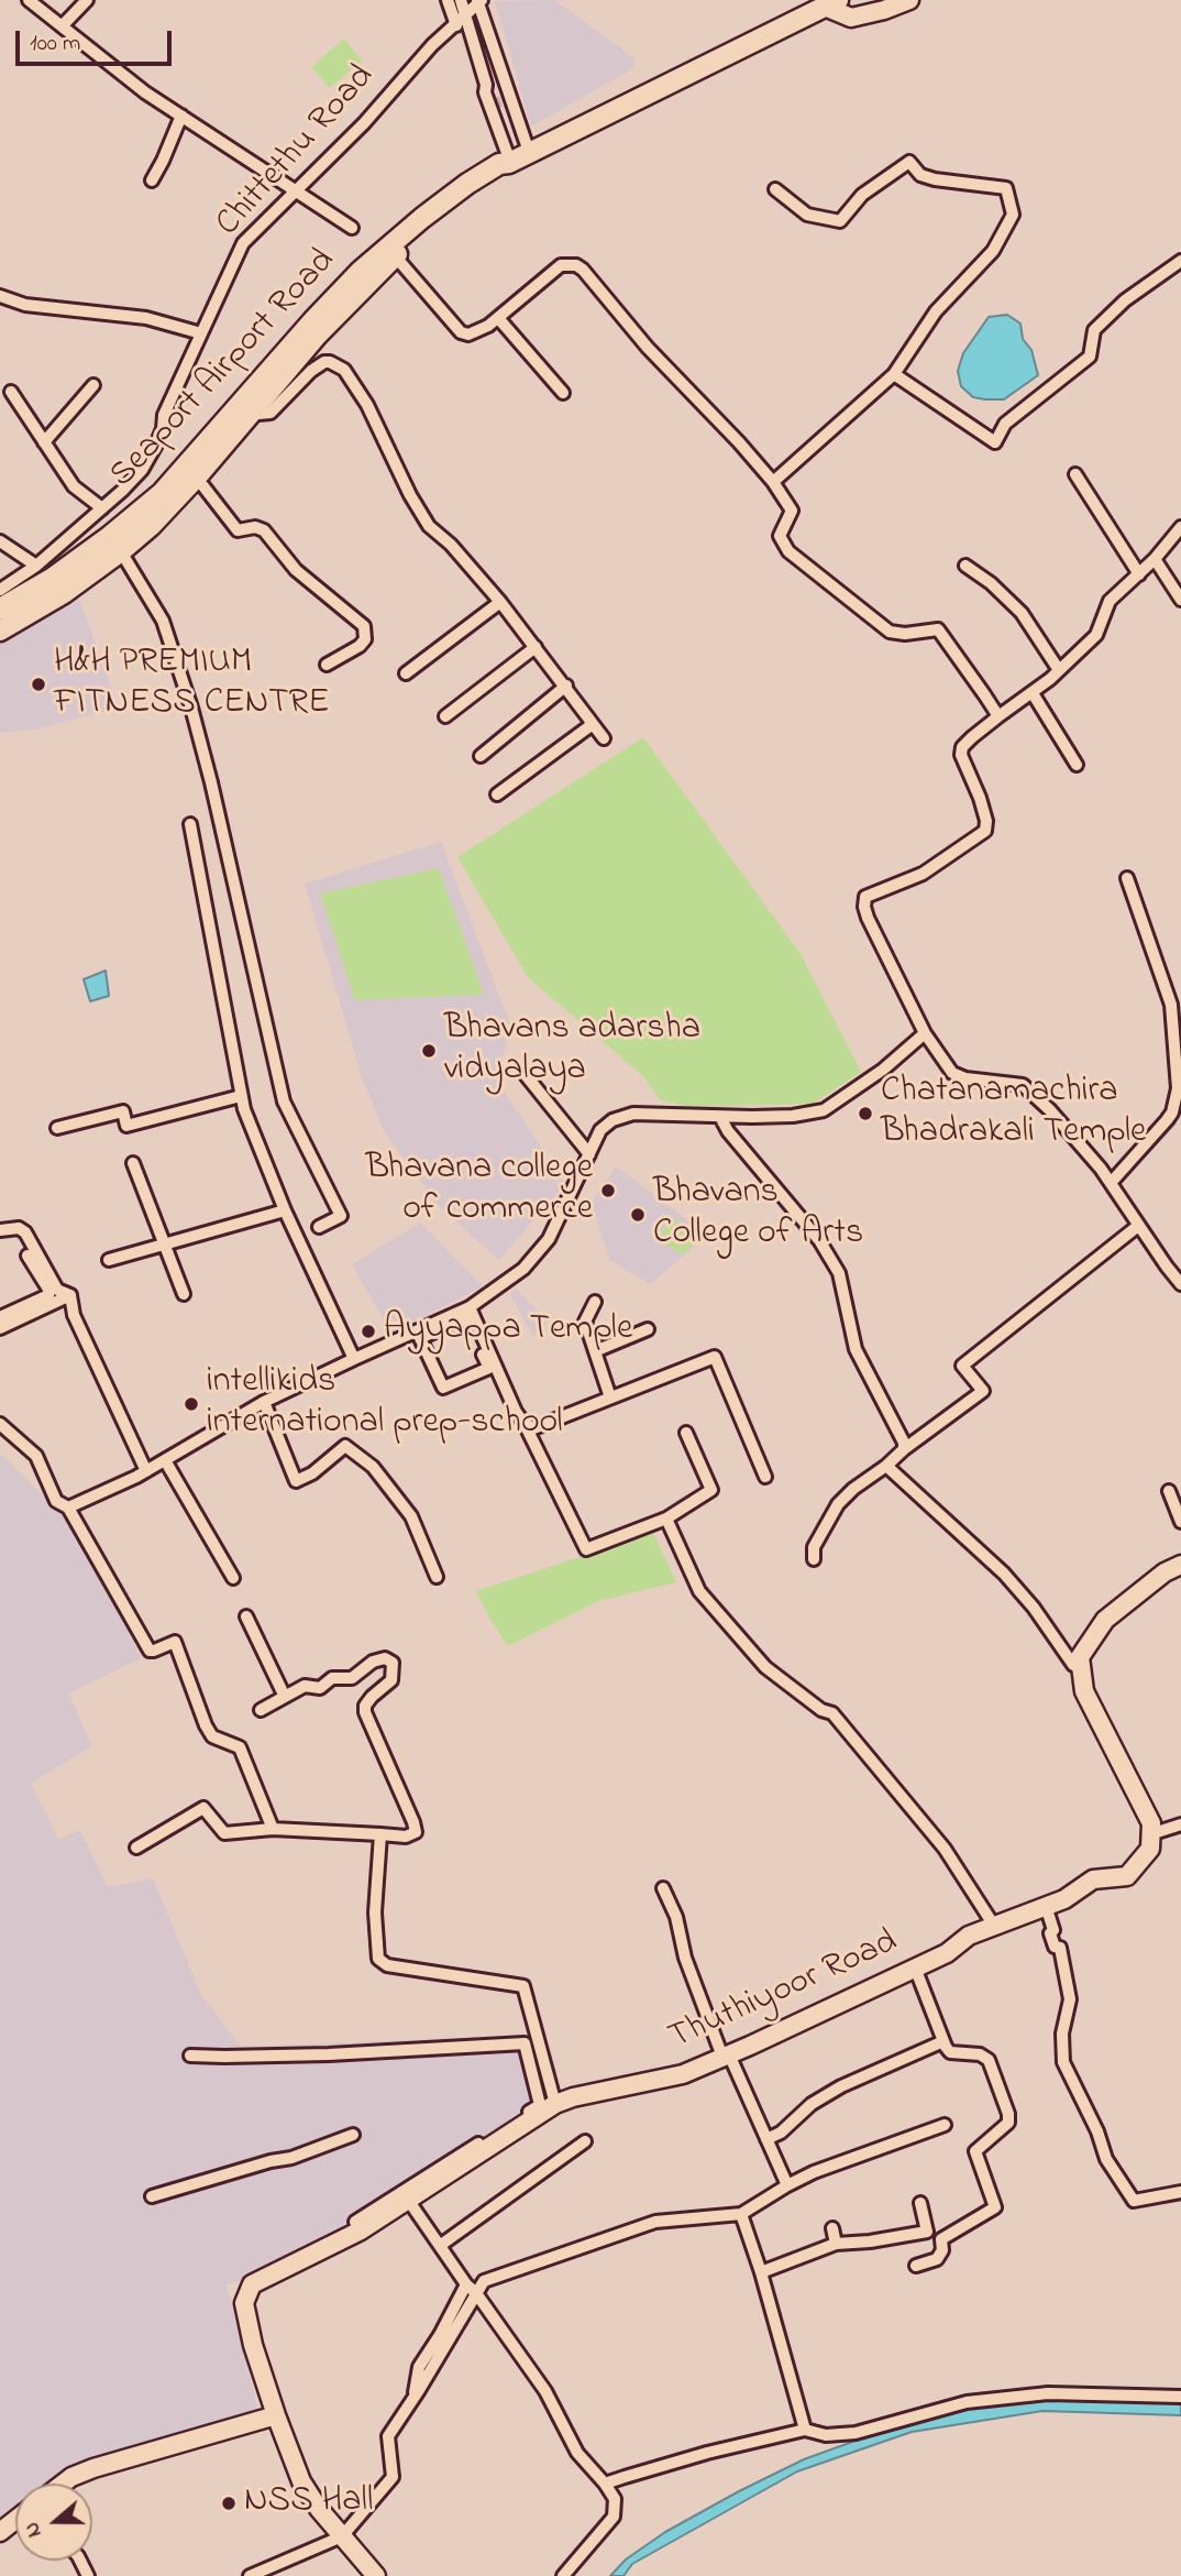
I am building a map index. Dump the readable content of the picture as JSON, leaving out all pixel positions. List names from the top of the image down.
{
  "streets": {
    "main road": ["Seaport Airport Road", "Thuthiyoor Road"],
    "street": ["Chittethu Road"]
  },
  "places": [
    "H&H PREMIUM FITNESS CENTRE",
    "Bhavans adarsha vidyalaya",
    "Chatanamachira Bhadrakali Temple",
    "Bhavana college of commerce",
    "Bhavans College of Arts",
    "Ayyappa Temple",
    "intellikids international prep-school",
    "NSS Hall"
  ],
  "scale_bar": "100 m",
  "north": "left"
}
